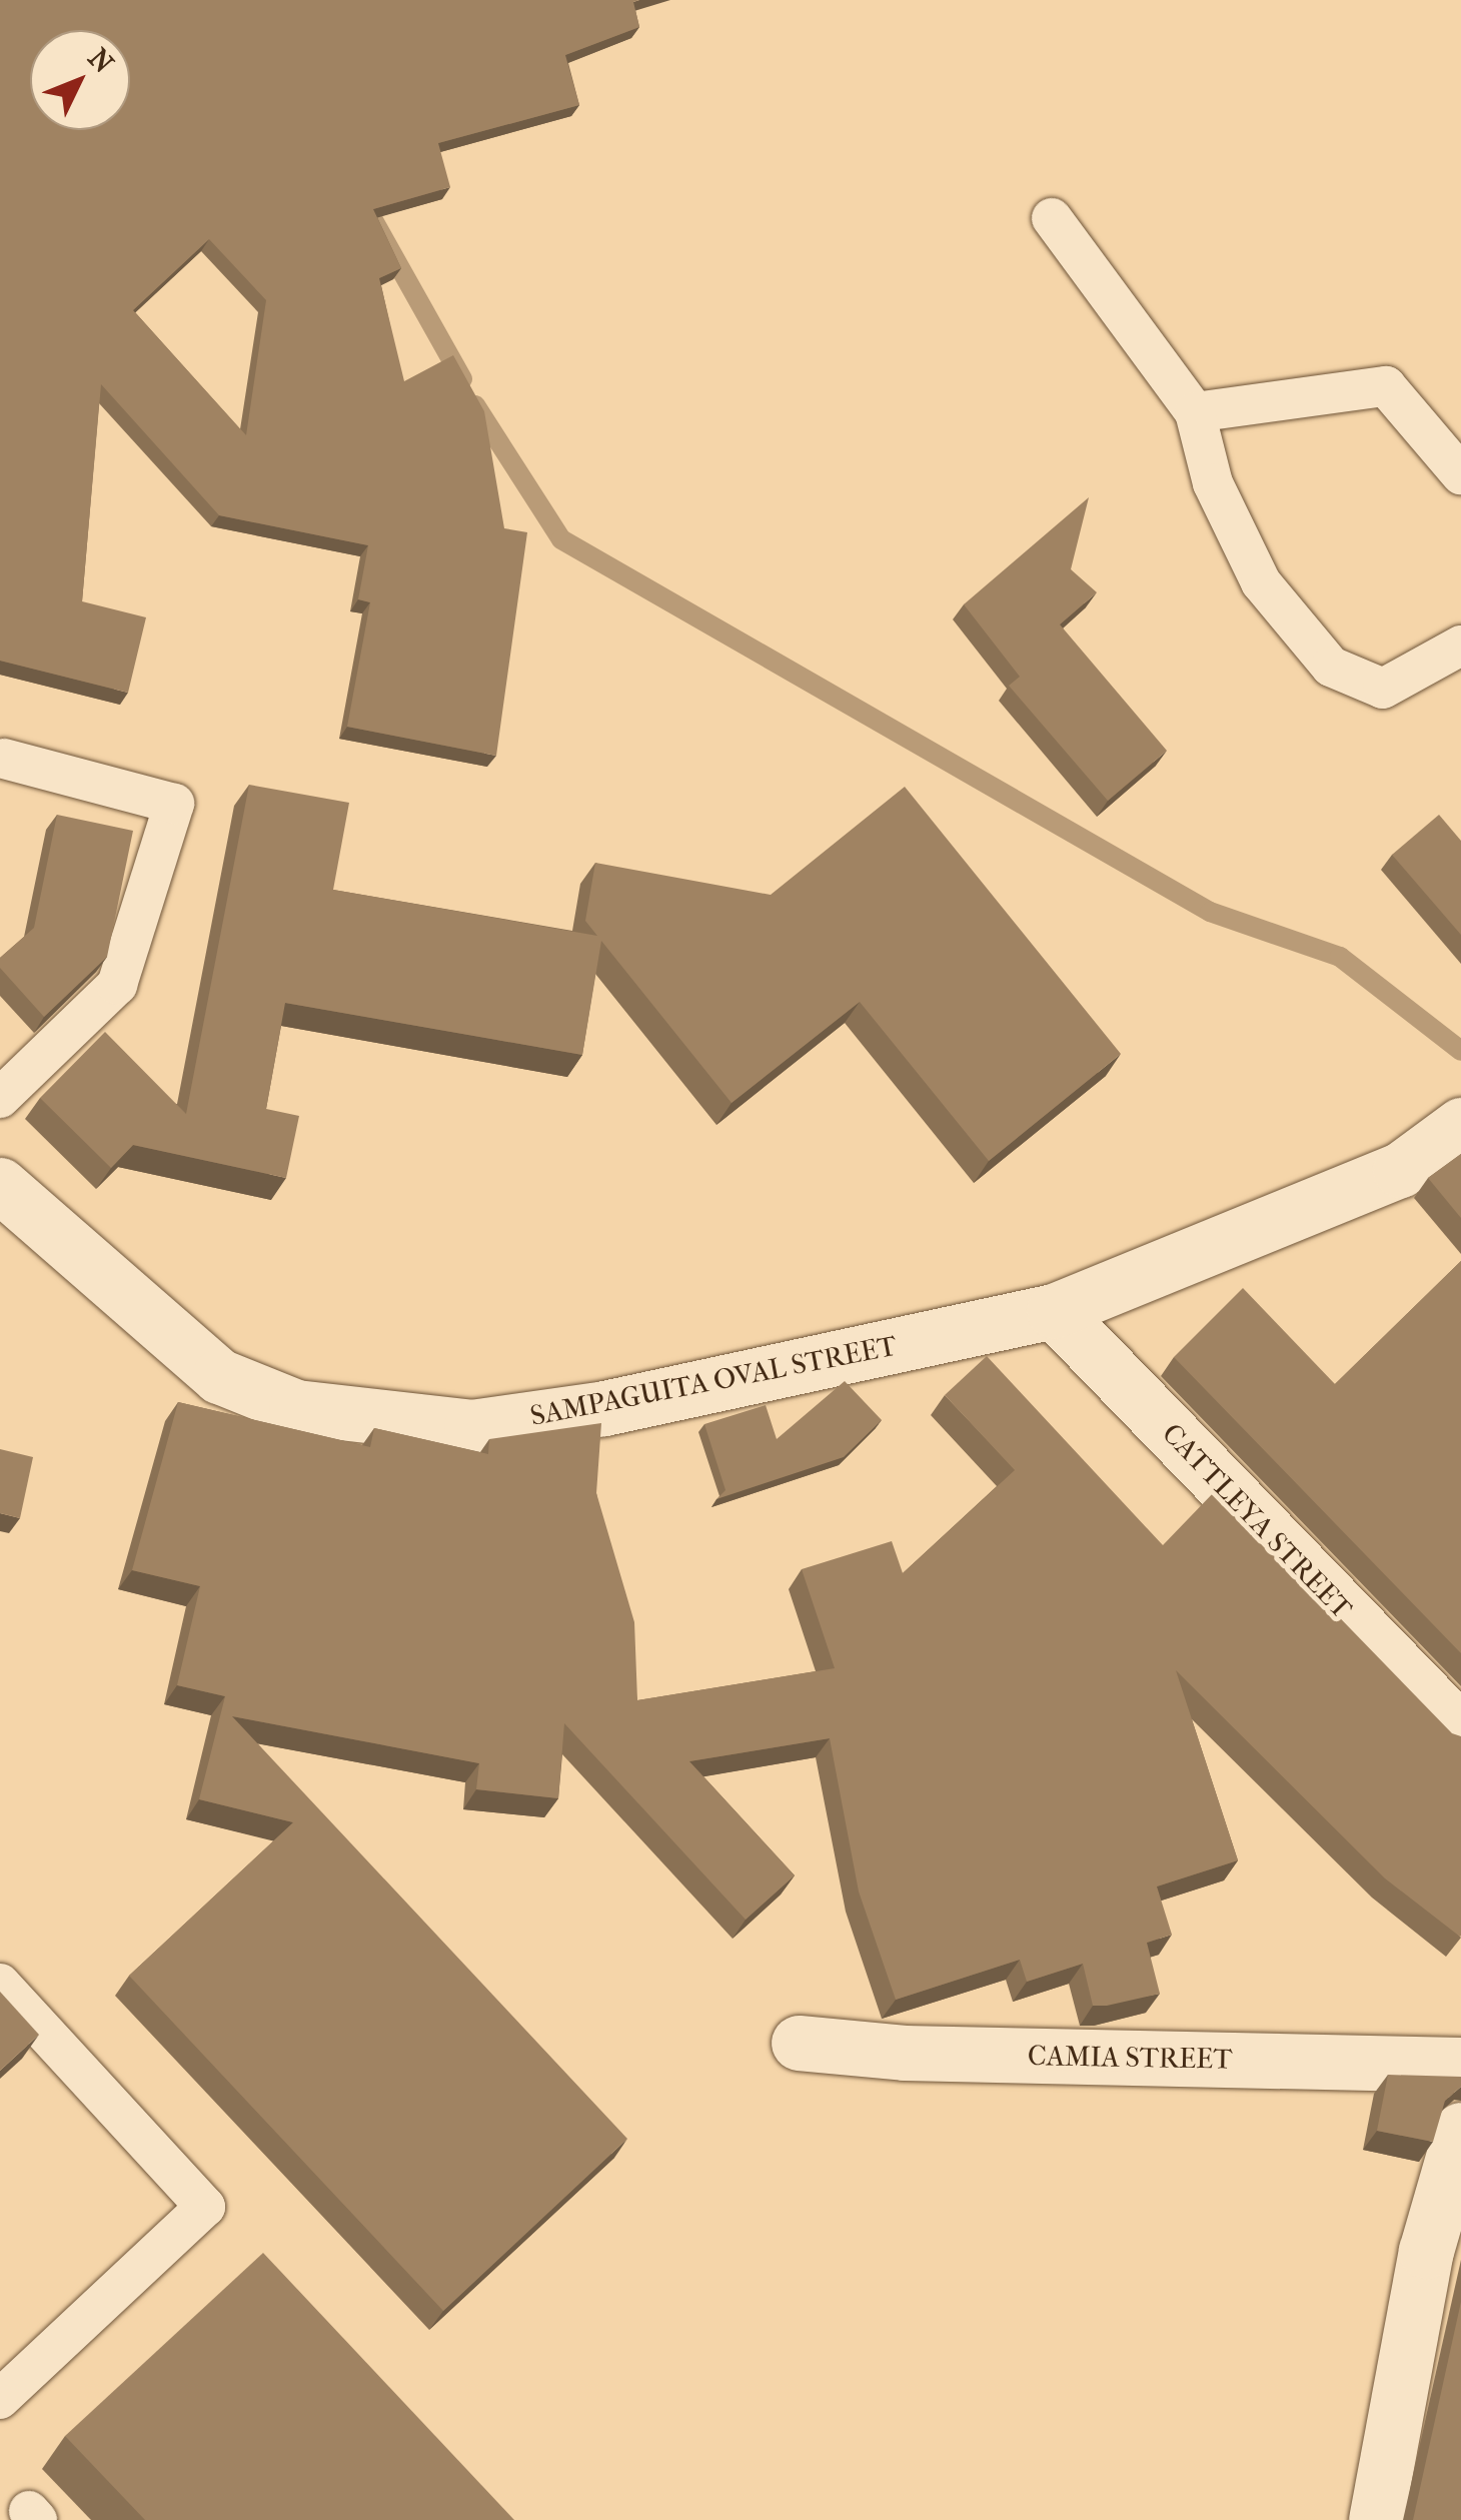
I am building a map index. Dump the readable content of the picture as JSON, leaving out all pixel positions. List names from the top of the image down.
{
  "streets": {
    "street": ["SAMPAGUITA OVAL STREET", "CATTLEYA STREET", "CAMIA STREET"]
  },
  "crossings": [
    ["SAMPAGUITA OVAL STREET", "CATTLEYA STREET"]
  ],
  "north": "top right"
}
